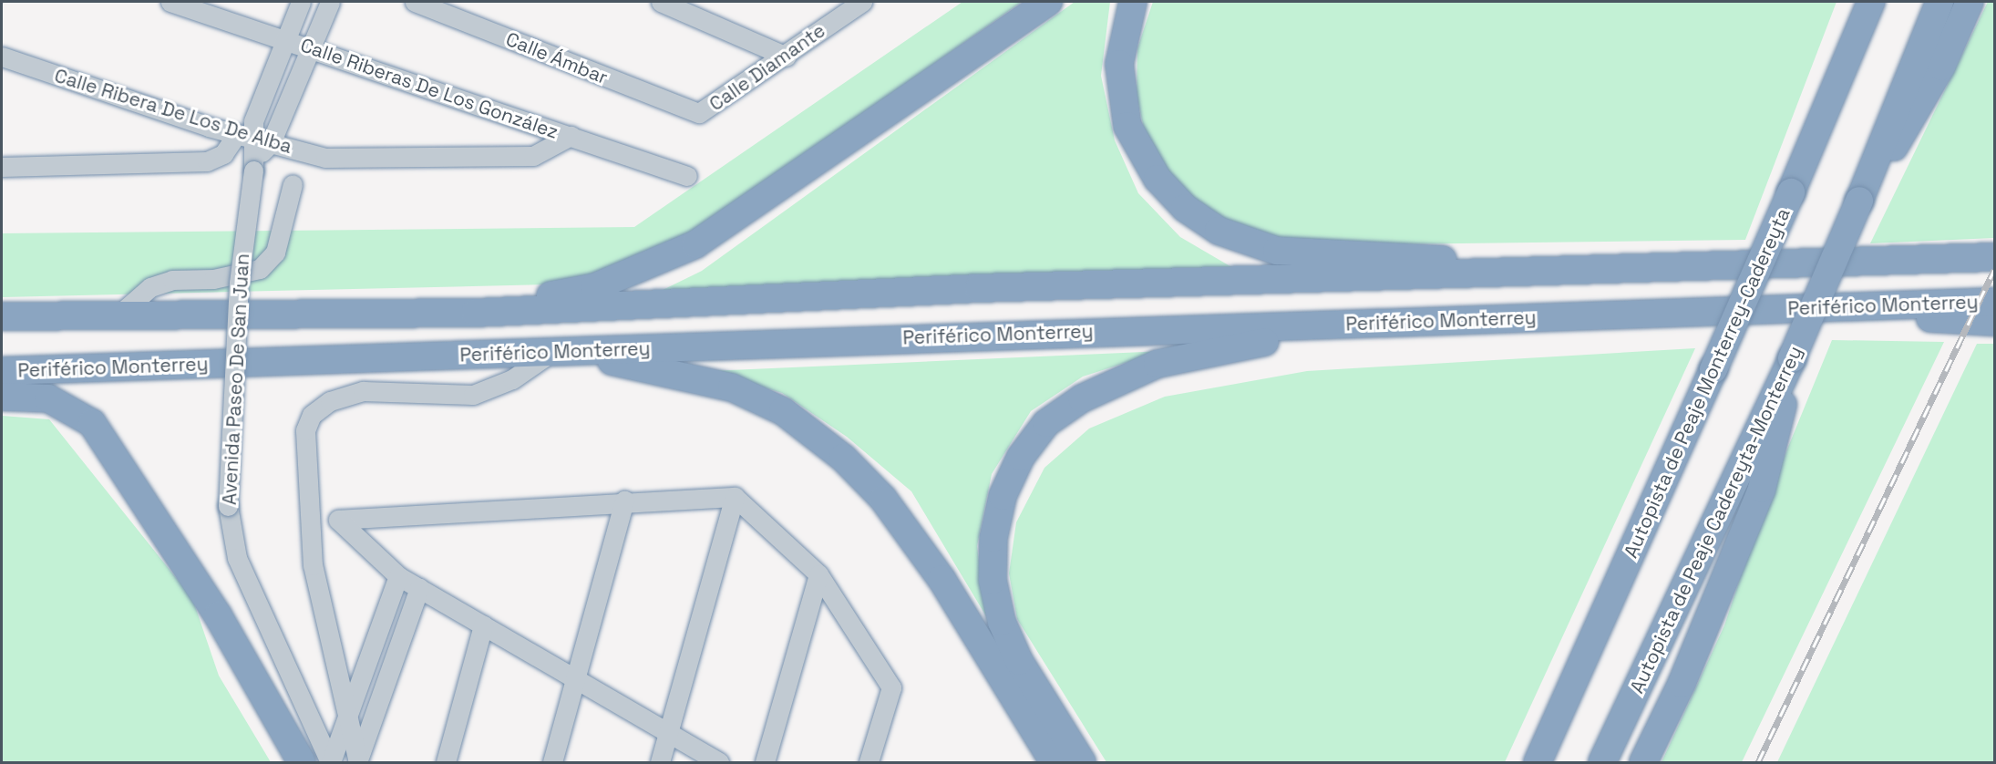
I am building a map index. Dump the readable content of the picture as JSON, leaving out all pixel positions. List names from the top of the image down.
{
  "streets": {
    "highway": ["Periférico Monterrey", "Autopista de Peaje Monterrey-Cadereyta", "Autopista de Peaje Cadereyta-Monterrey"],
    "street": [
      "Calle Ámbar",
      "Calle Diamante",
      "Calle Riberas De Los González",
      "Calle Ribera De Los De Alba",
      "Avenida Paseo De San Juan"
    ]
  },
  "crossings": [
    ["Calle Ámbar", "Calle Diamante"],
    ["Calle Riberas De Los González", "Calle Ribera De Los De Alba"],
    ["Calle Ribera De Los De Alba", "Avenida Paseo De San Juan"]
  ]
}
